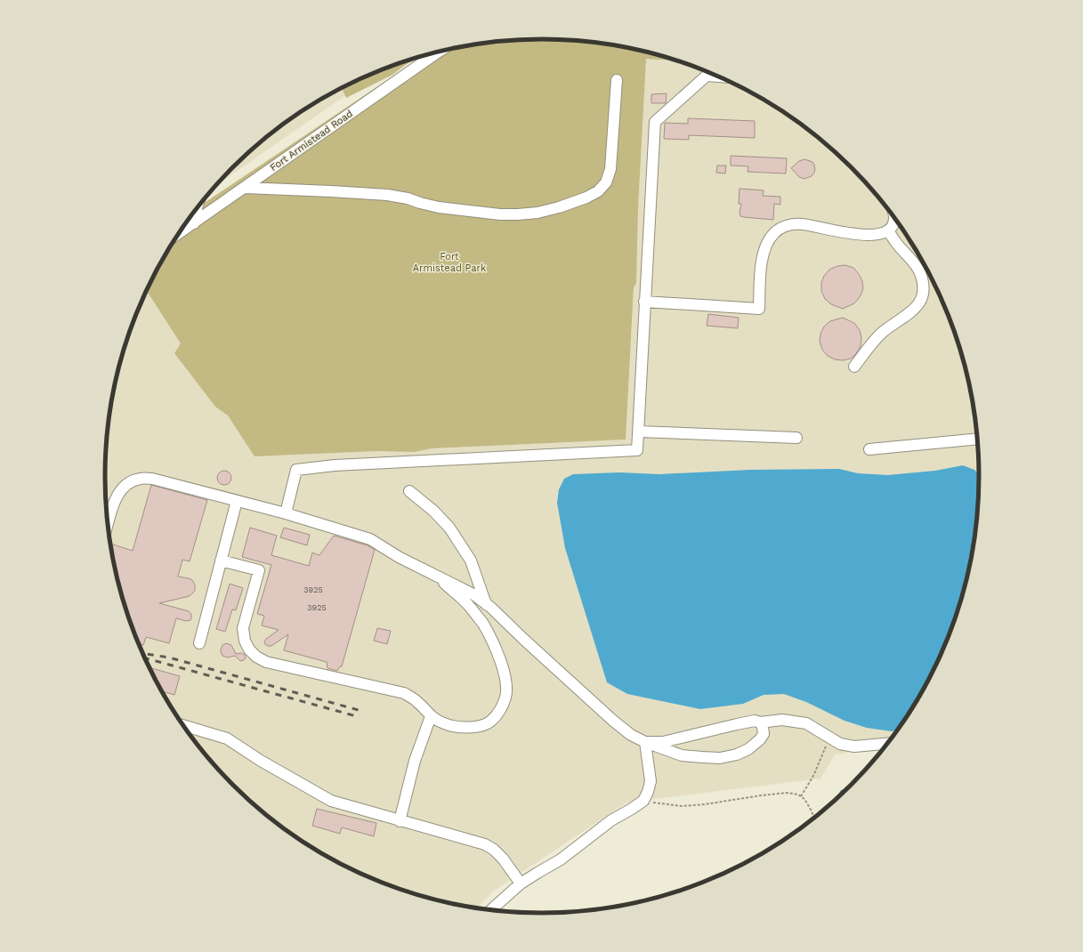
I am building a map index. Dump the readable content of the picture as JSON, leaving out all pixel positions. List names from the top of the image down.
{
  "streets": {
    "street": ["Fort Armistead Road"]
  },
  "parks": ["Fort Armistead Park"],
  "house_numbers": ["3925", "3925"]
}
